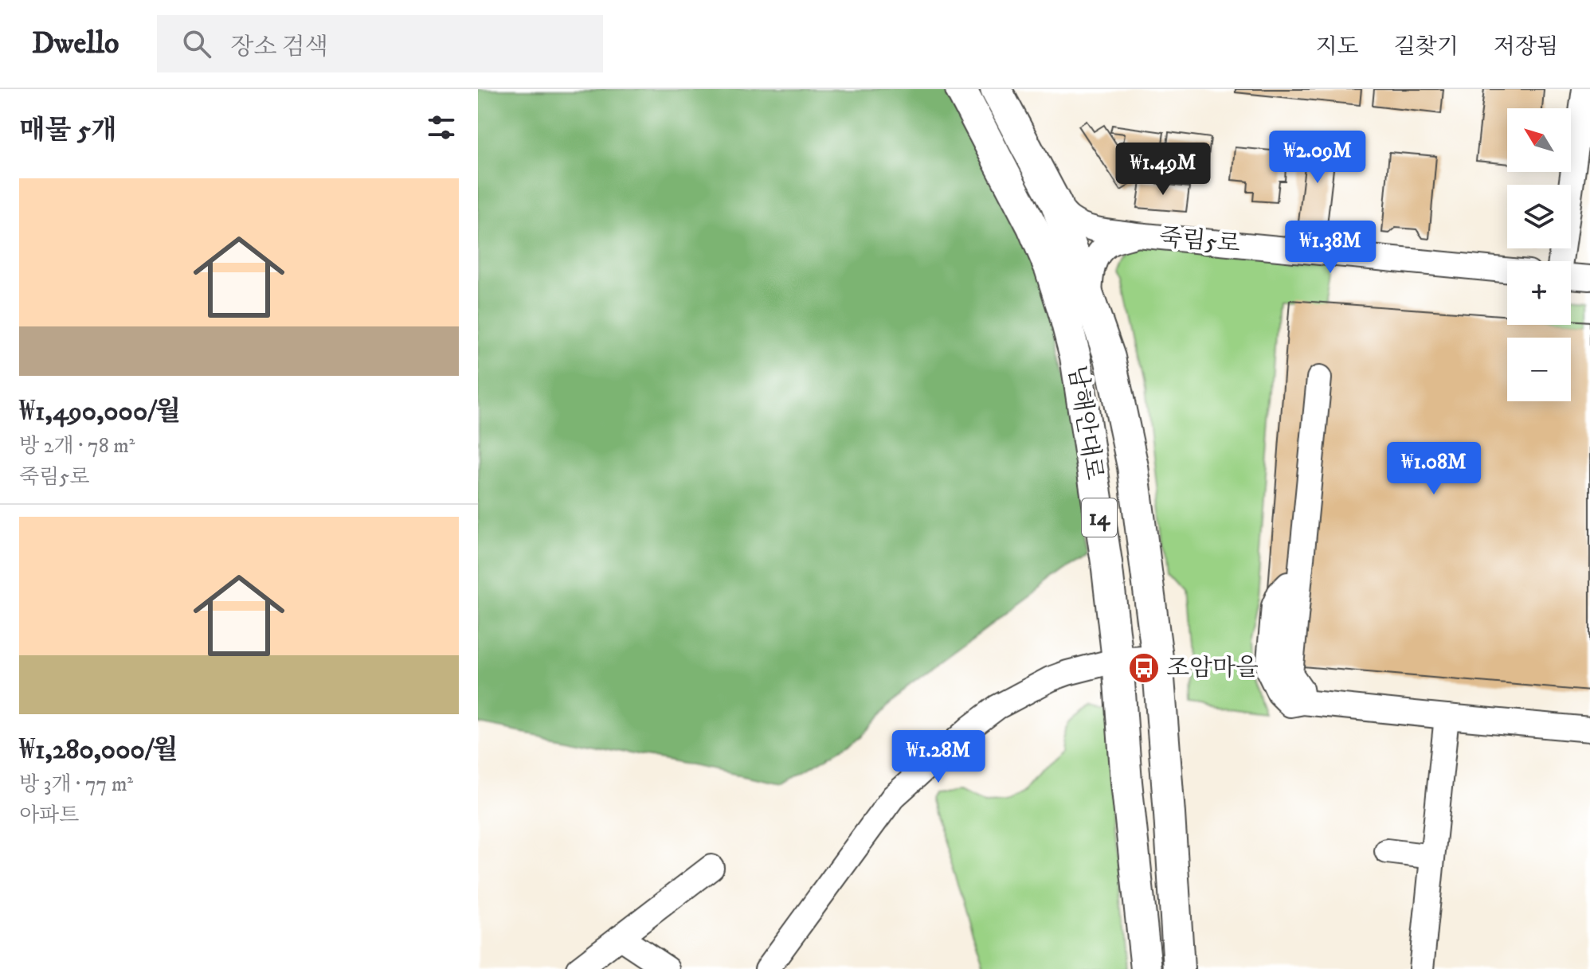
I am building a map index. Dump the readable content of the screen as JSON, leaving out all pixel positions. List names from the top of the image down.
{
  "streets": {
    "main road": ["남해안대로", "14"],
    "street": ["죽림5로"]
  },
  "crossings": [
    ["죽림5로", "남해안대로"]
  ],
  "places": {
    "bus stop": ["조암마을"]
  },
  "north": "top left",
  "page": {
    "header": "Dwello",
    "search": "장소 검색",
    "nav": ["지도", "길찾기", "저장됨"],
    "heading": "매물 5개",
    "map_buttons": ["+", "−"],
    "price": [
      "₩2.09M",
      "₩1.49M",
      "₩1.38M",
      "₩1.08M",
      "₩1.28M"
    ],
    "list": [
      {
        "name": "₩1,490,000/월",
        "note": "방 2개 · 78 m² · 죽림5로"
      },
      {
        "name": "₩1,280,000/월",
        "note": "방 3개 · 77 m² · 아파트"
      }
    ]
  }
}
